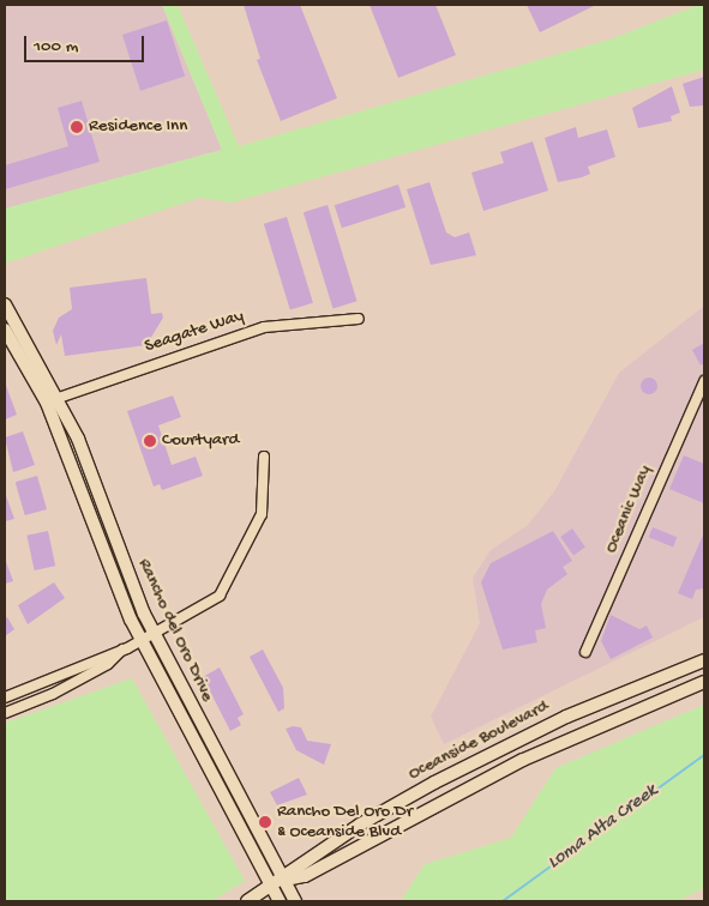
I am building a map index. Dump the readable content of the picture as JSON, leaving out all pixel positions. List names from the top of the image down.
{
  "streets": {
    "main road": ["Rancho del Oro Drive", "Oceanside Boulevard"],
    "street": ["Seagate Way", "Oceanic Way"]
  },
  "crossings": [
    ["Seagate Way", "Rancho del Oro Drive"],
    ["Rancho del Oro Drive", "Oceanside Boulevard"]
  ],
  "water": ["Loma Alta Creek"],
  "places": ["Residence Inn", "Courtyard", "Rancho Del Oro Dr & Oceanside Blvd"],
  "scale_bar": "100 m"
}
